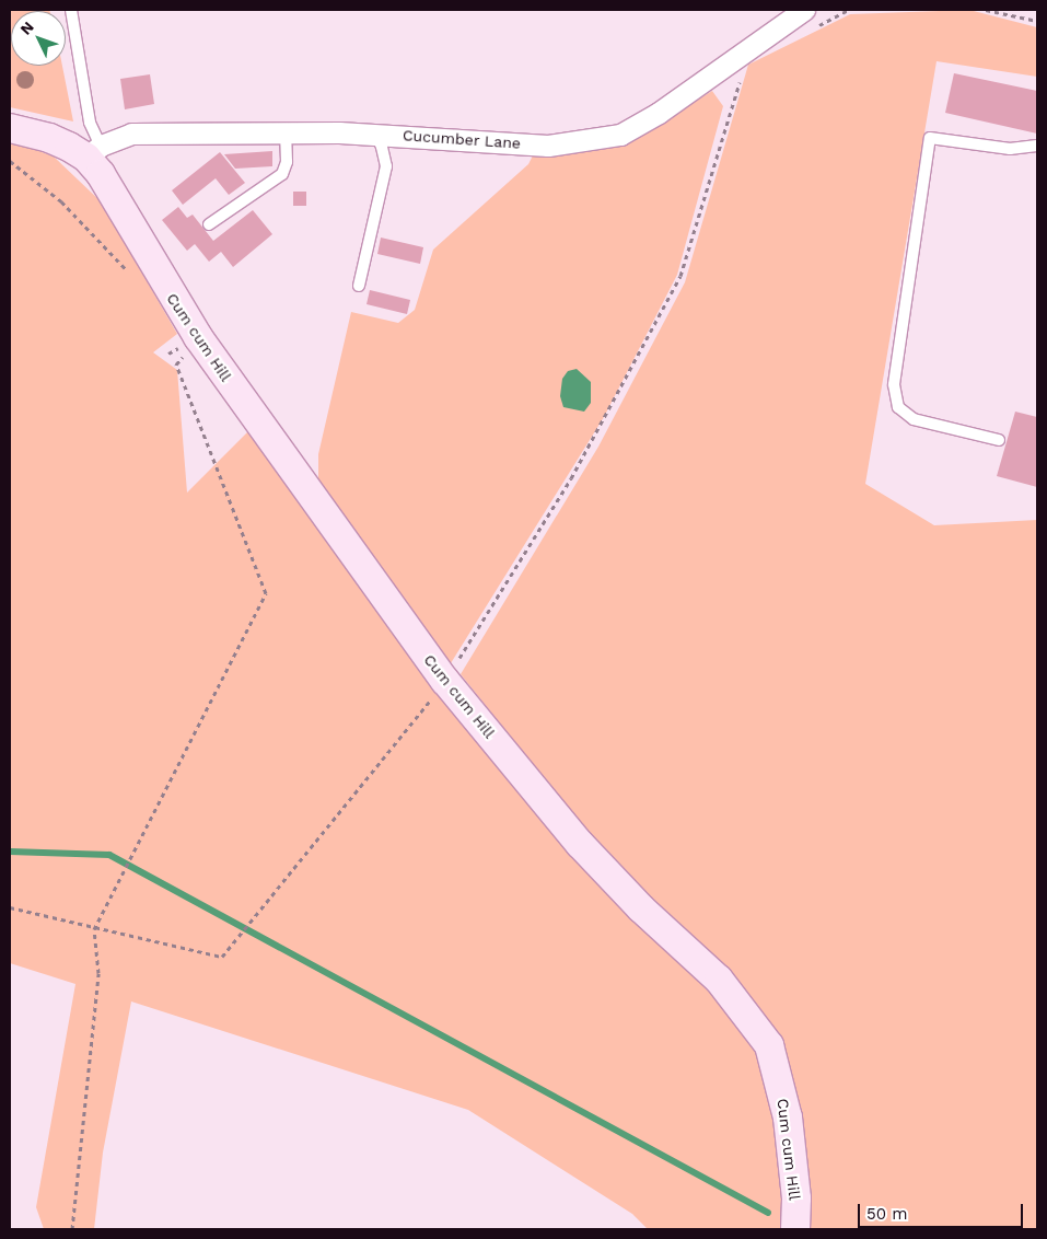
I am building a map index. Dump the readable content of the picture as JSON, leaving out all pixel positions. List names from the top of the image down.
{
  "streets": {
    "main road": ["Cum cum Hill"],
    "street": ["Cucumber Lane"]
  },
  "crossings": [
    ["Cucumber Lane", "Cum cum Hill"]
  ],
  "scale_bar": "50 m",
  "north": "top left"
}
